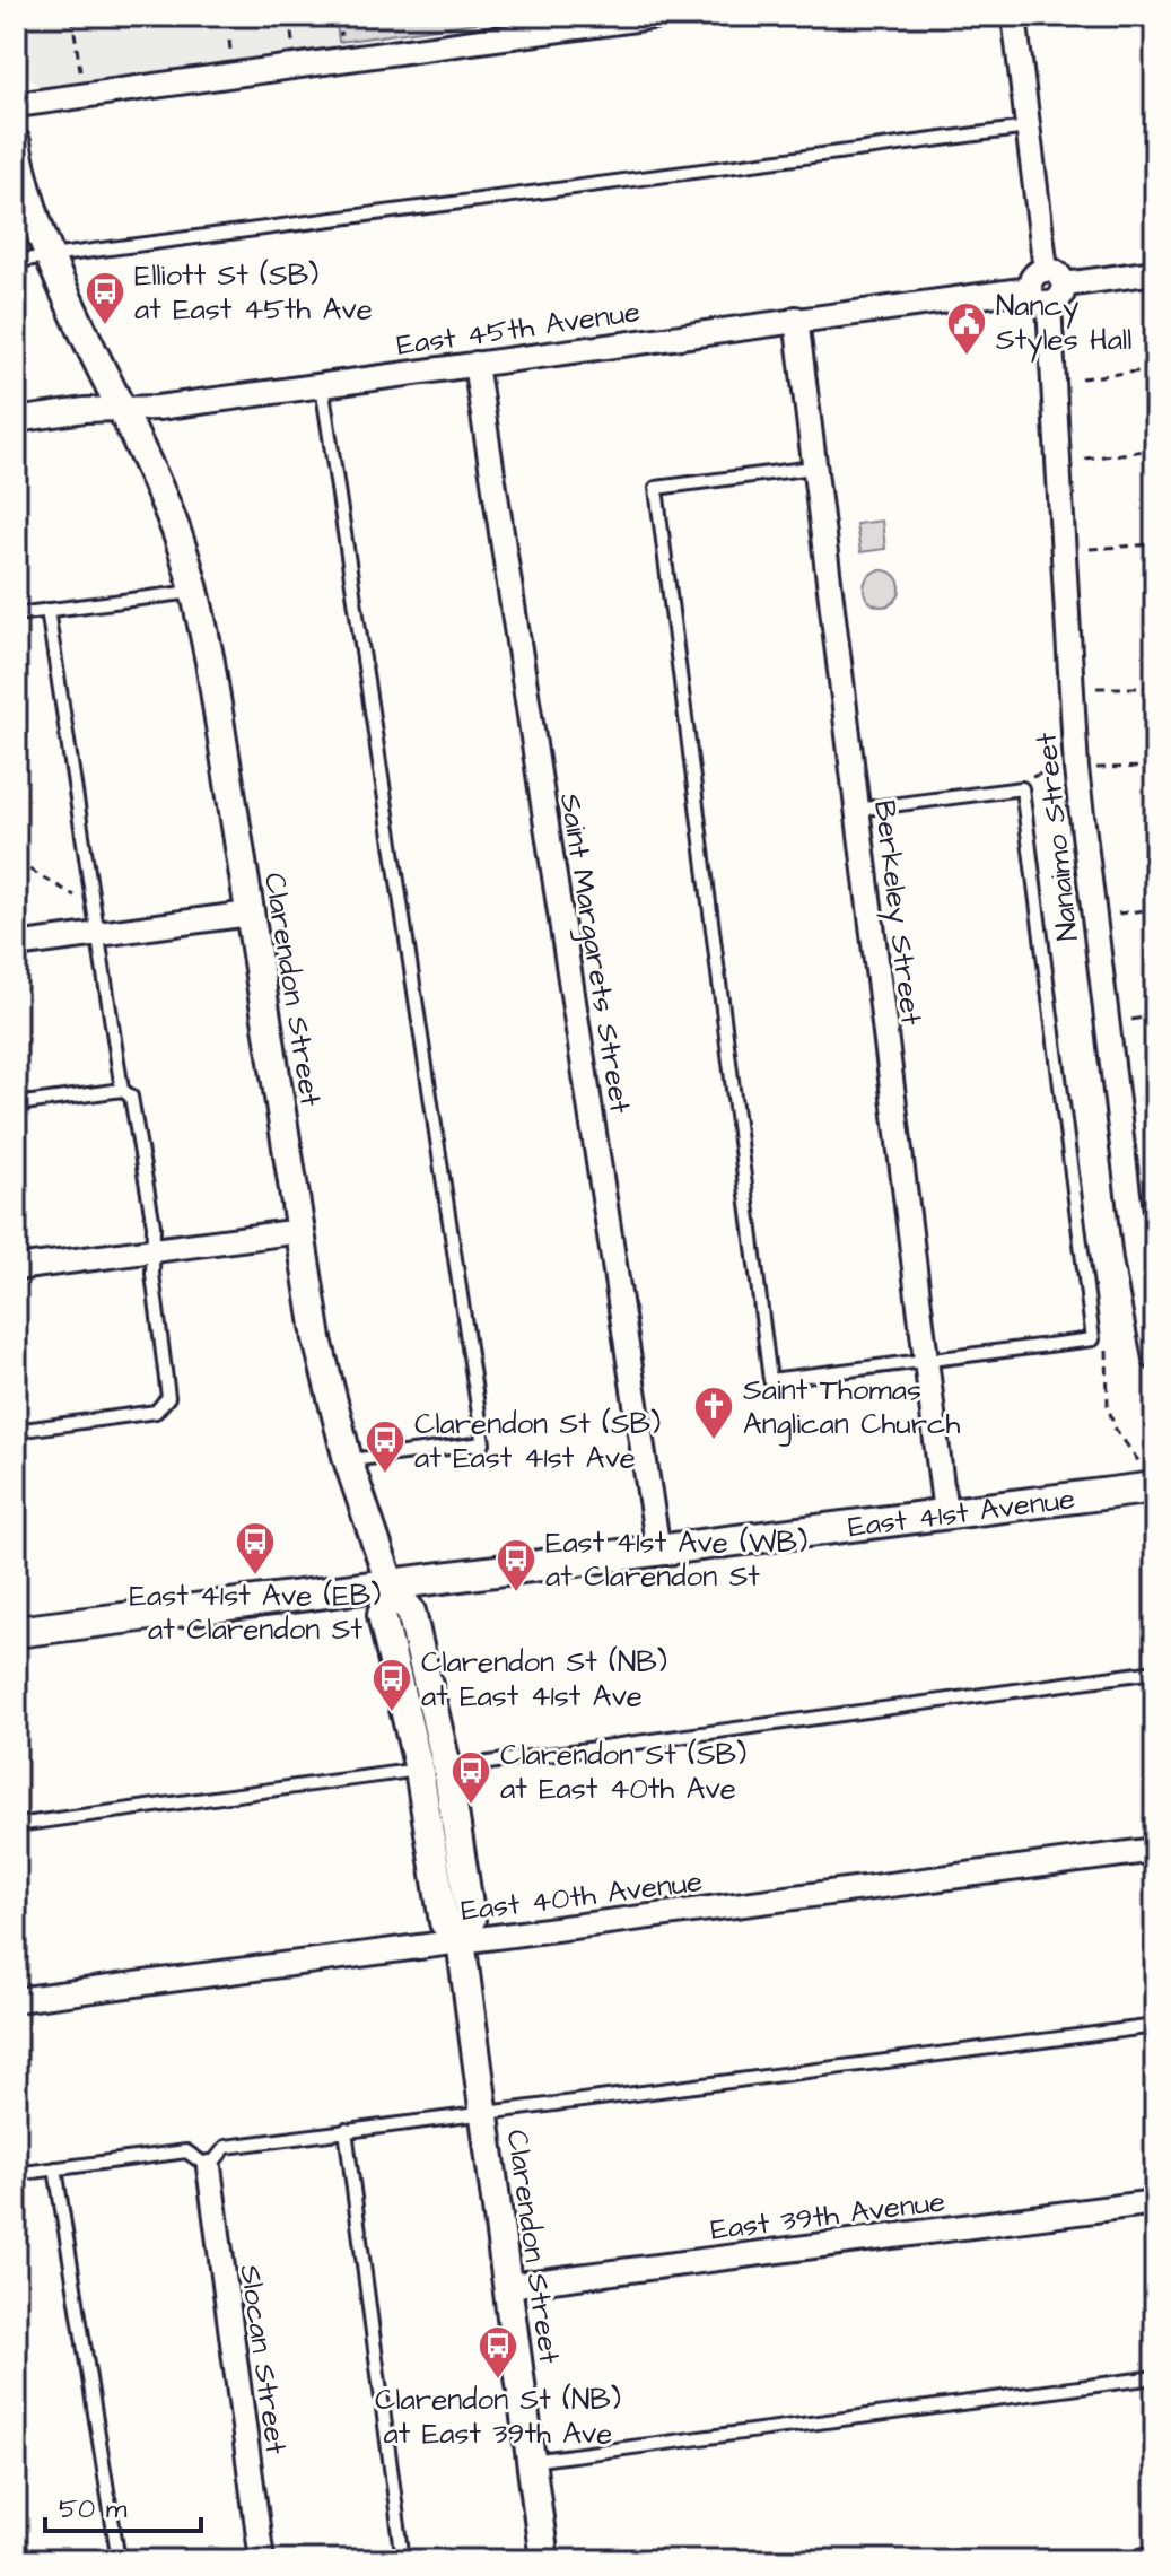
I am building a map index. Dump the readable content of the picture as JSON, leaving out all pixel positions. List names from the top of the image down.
{
  "streets": {
    "main road": ["East 41st Avenue"],
    "street": [
      "East 45th Avenue",
      "Nanaimo Street",
      "Berkeley Street",
      "Saint Margarets Street",
      "Clarendon Street",
      "East 40th Avenue",
      "East 39th Avenue",
      "Slocan Street"
    ]
  },
  "crossings": [
    ["East 45th Avenue", "Nanaimo Street"],
    ["East 45th Avenue", "Berkeley Street"],
    ["East 45th Avenue", "Saint Margarets Street"],
    ["East 45th Avenue", "Clarendon Street"],
    ["Berkeley Street", "East 41st Avenue"],
    ["Saint Margarets Street", "East 41st Avenue"],
    ["Clarendon Street", "East 41st Avenue"],
    ["Clarendon Street", "East 40th Avenue"],
    ["Clarendon Street", "East 39th Avenue"]
  ],
  "places": {
    "bus stop": [
      "Elliott St (SB) at East 45th Ave",
      "Clarendon St (SB) at East 41st Ave",
      "East 41st Ave (EB) at Clarendon St",
      "East 41st Ave (WB) at Clarendon St",
      "Clarendon St (NB) at East 41st Ave",
      "Clarendon St (SB) at East 40th Ave",
      "Clarendon St (NB) at East 39th Ave"
    ],
    "public building": ["Nancy Styles Hall"],
    "church": ["Saint Thomas Anglican Church"]
  },
  "scale_bar": "50 m"
}
